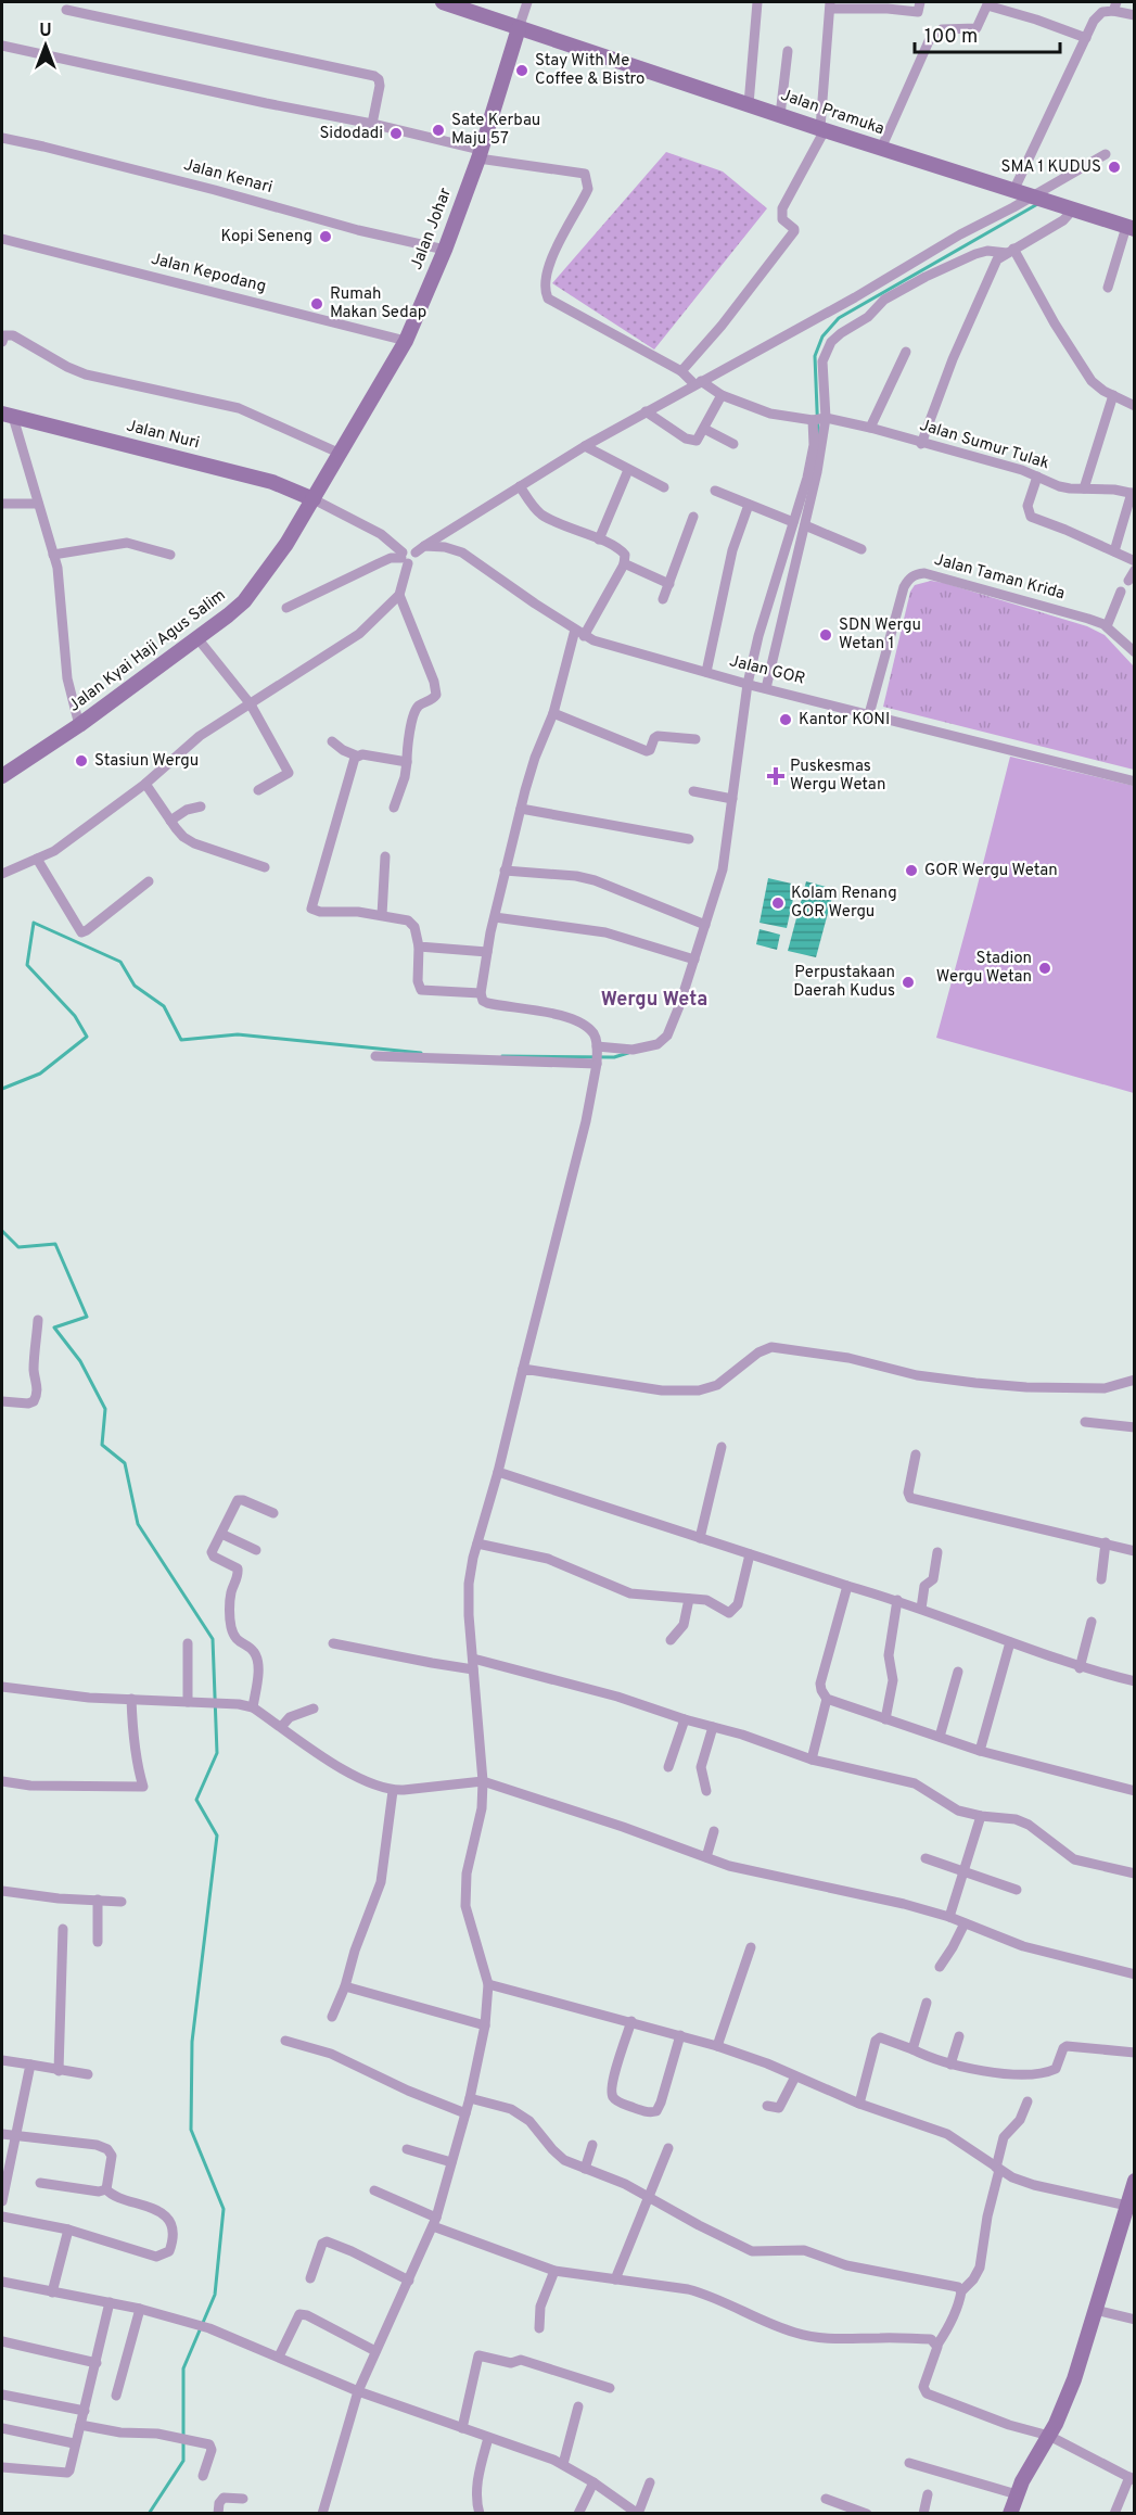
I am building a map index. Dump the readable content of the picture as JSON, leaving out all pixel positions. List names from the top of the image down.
{
  "streets": {
    "street": [
      "Jalan Pramuka",
      "Jalan Kenari",
      "Jalan Johar",
      "Jalan Kepodang",
      "Jalan Nuri",
      "Jalan Sumur Tulak",
      "Jalan Taman Krida",
      "Jalan Kyai Haji Agus Salim",
      "Jalan GOR"
    ]
  },
  "crossings": [
    ["Jalan Pramuka", "Jalan Johar"],
    ["Jalan Kenari", "Jalan Johar"],
    ["Jalan Johar", "Jalan Kepodang"],
    ["Jalan Johar", "Jalan Nuri"],
    ["Jalan Johar", "Jalan Sumur Tulak"],
    ["Jalan Johar", "Jalan Kyai Haji Agus Salim"],
    ["Jalan Nuri", "Jalan Kyai Haji Agus Salim"],
    ["Jalan Taman Krida", "Jalan GOR"]
  ],
  "districts": ["Wergu Weta"],
  "places": {
    "other": [
      "Stay With Me Coffee & Bistro",
      "Sate Kerbau Maju 57",
      "Sidodadi",
      "SMA 1 KUDUS",
      "Kopi Seneng",
      "Rumah Makan Sedap",
      "SDN Wergu Wetan 1",
      "Kantor KONI",
      "Stasiun Wergu",
      "GOR Wergu Wetan",
      "Kolam Renang GOR Wergu",
      "Stadion Wergu Wetan",
      "Perpustakaan Daerah Kudus"
    ],
    "health": ["Puskesmas Wergu Wetan"]
  },
  "scale_bar": "100 m",
  "north": "top"
}
